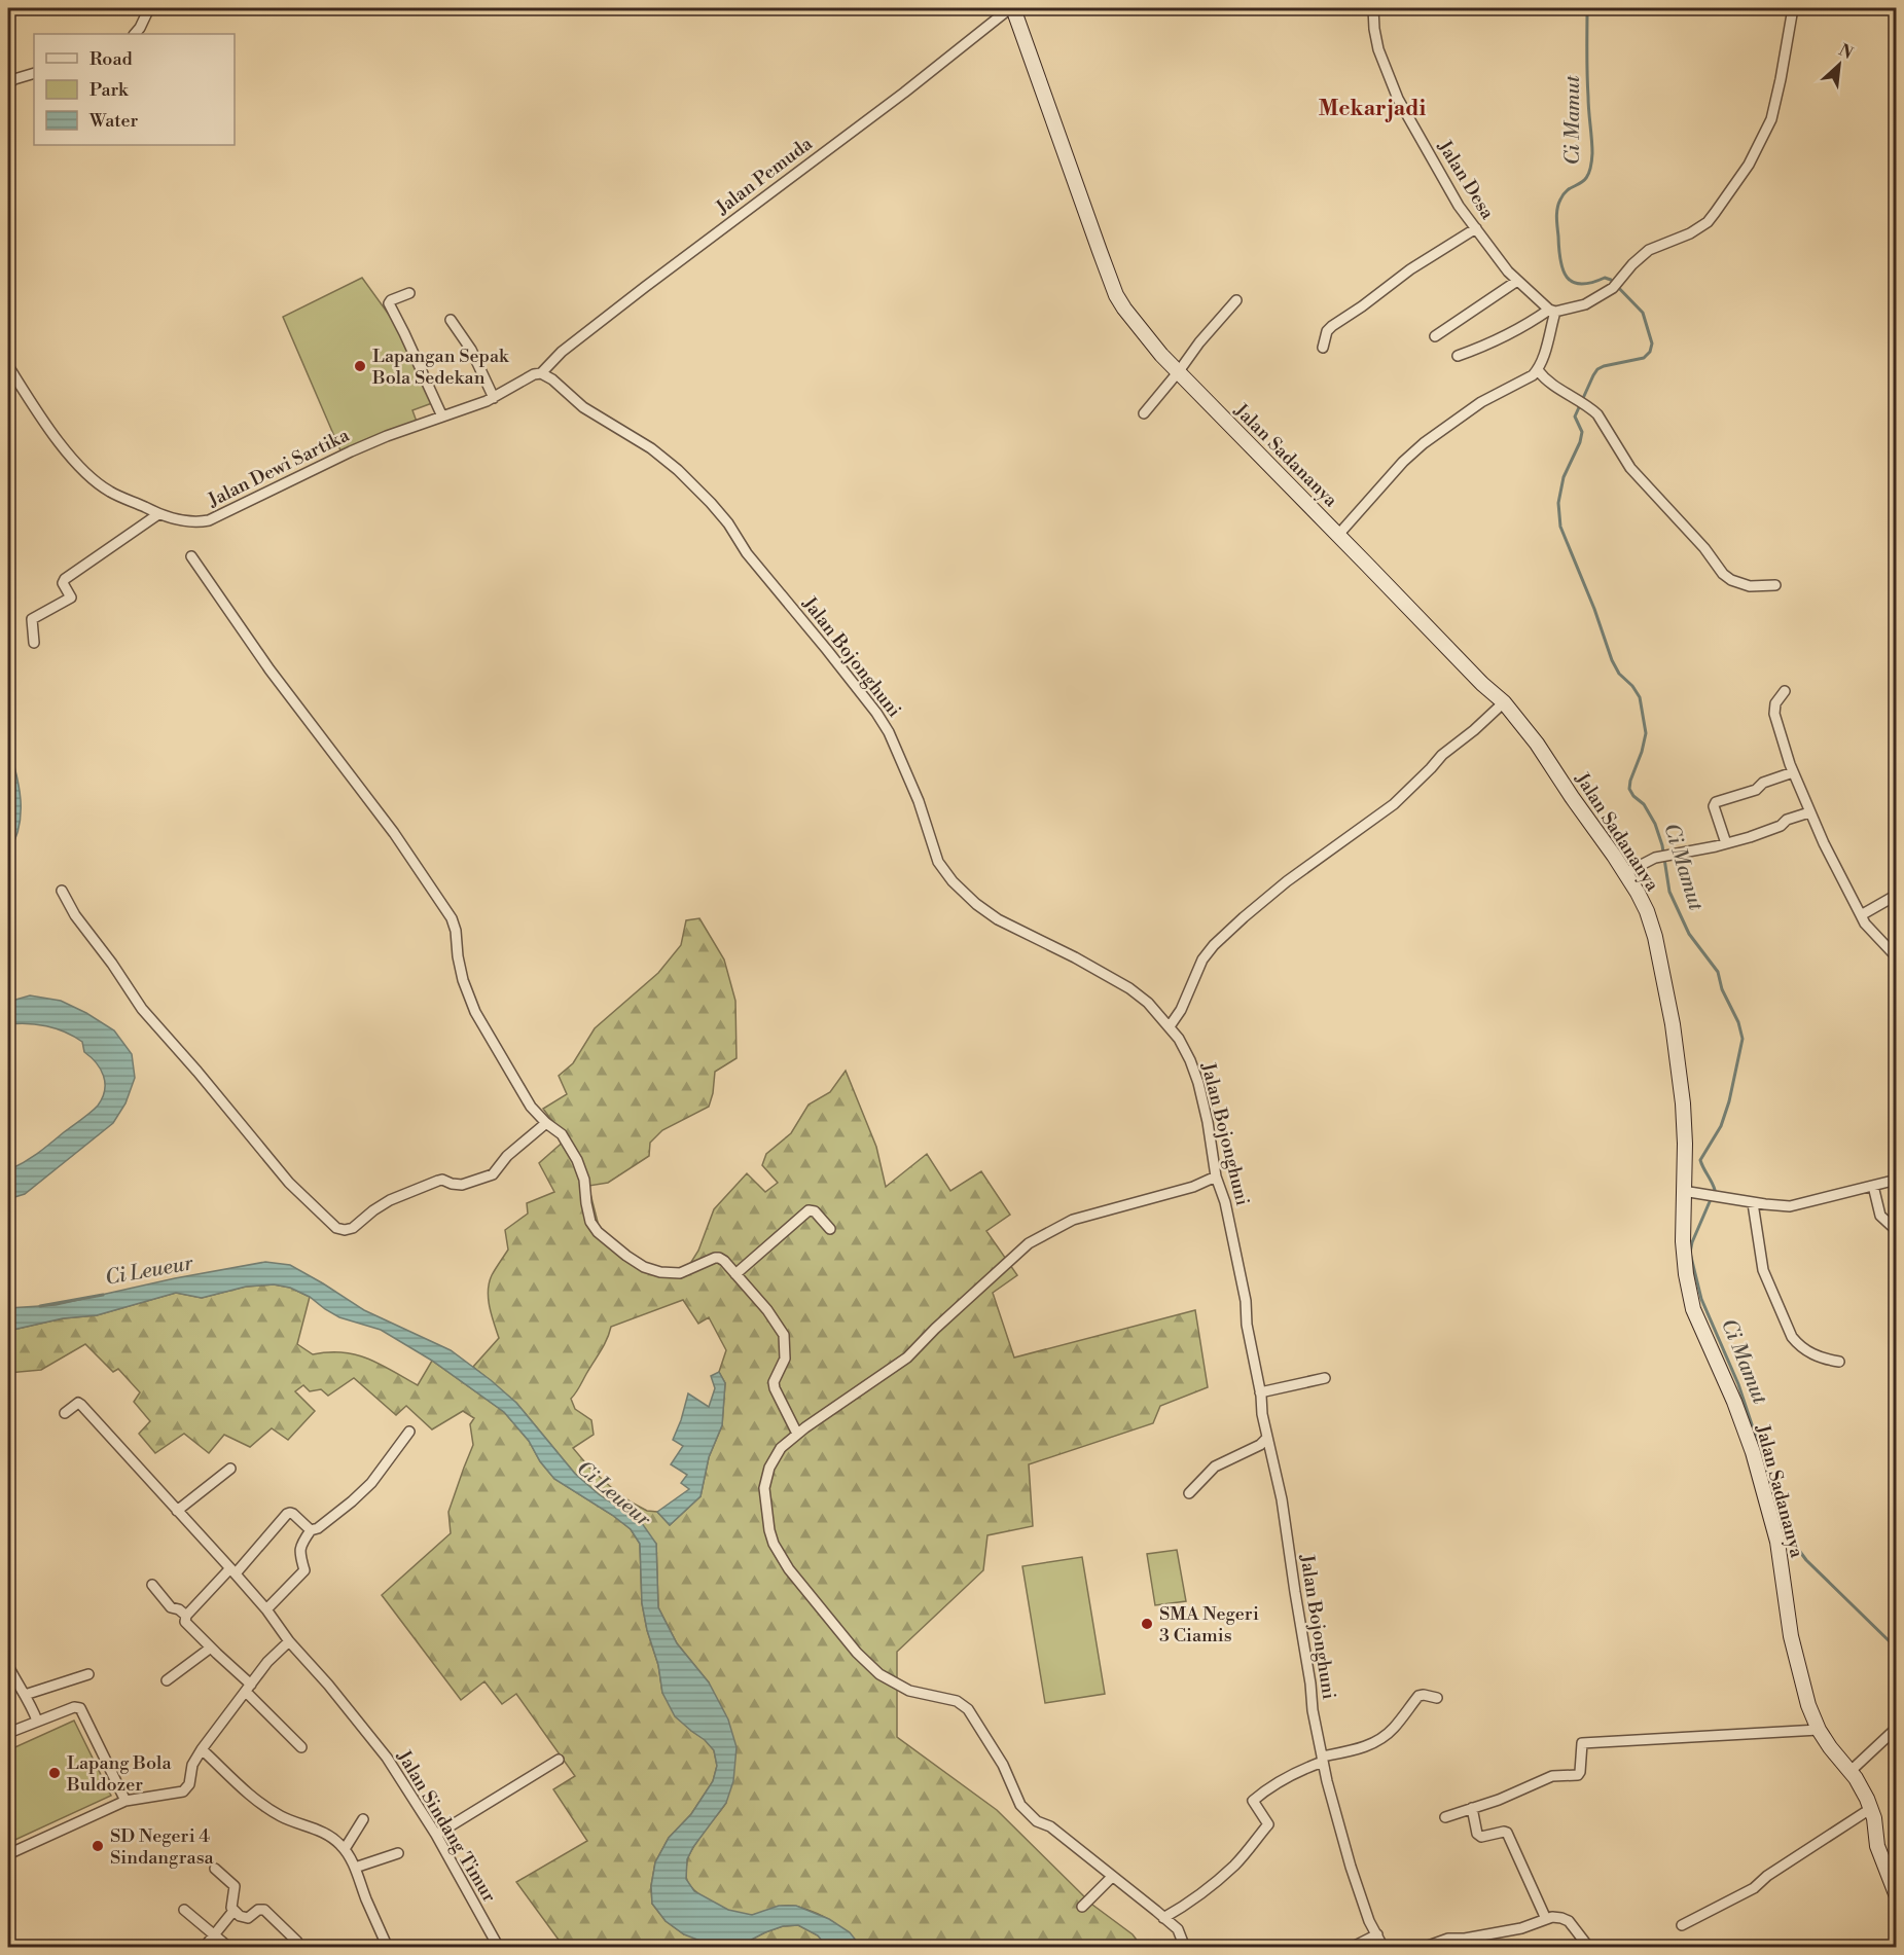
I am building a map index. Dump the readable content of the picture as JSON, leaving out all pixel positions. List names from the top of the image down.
{
  "streets": {
    "street": [
      "Jalan Pemuda",
      "Jalan Desa",
      "Jalan Sadananya",
      "Jalan Dewi Sartika",
      "Jalan Bojonghuni",
      "Jalan Sindang Timur"
    ]
  },
  "crossings": [
    ["Jalan Pemuda", "Jalan Sadananya"],
    ["Jalan Pemuda", "Jalan Dewi Sartika"],
    ["Jalan Pemuda", "Jalan Bojonghuni"],
    ["Jalan Dewi Sartika", "Jalan Bojonghuni"]
  ],
  "districts": ["Mekarjadi"],
  "water": ["Ci Mamut", "Ci Leueur"],
  "places": [
    "Lapangan Sepak Bola Sedekan",
    "SMA Negeri 3 Ciamis",
    "Lapang Bola Buldozer",
    "SD Negeri 4 Sindangrasa"
  ],
  "legend": ["Road", "Park", "Water"],
  "north": "top right"
}
